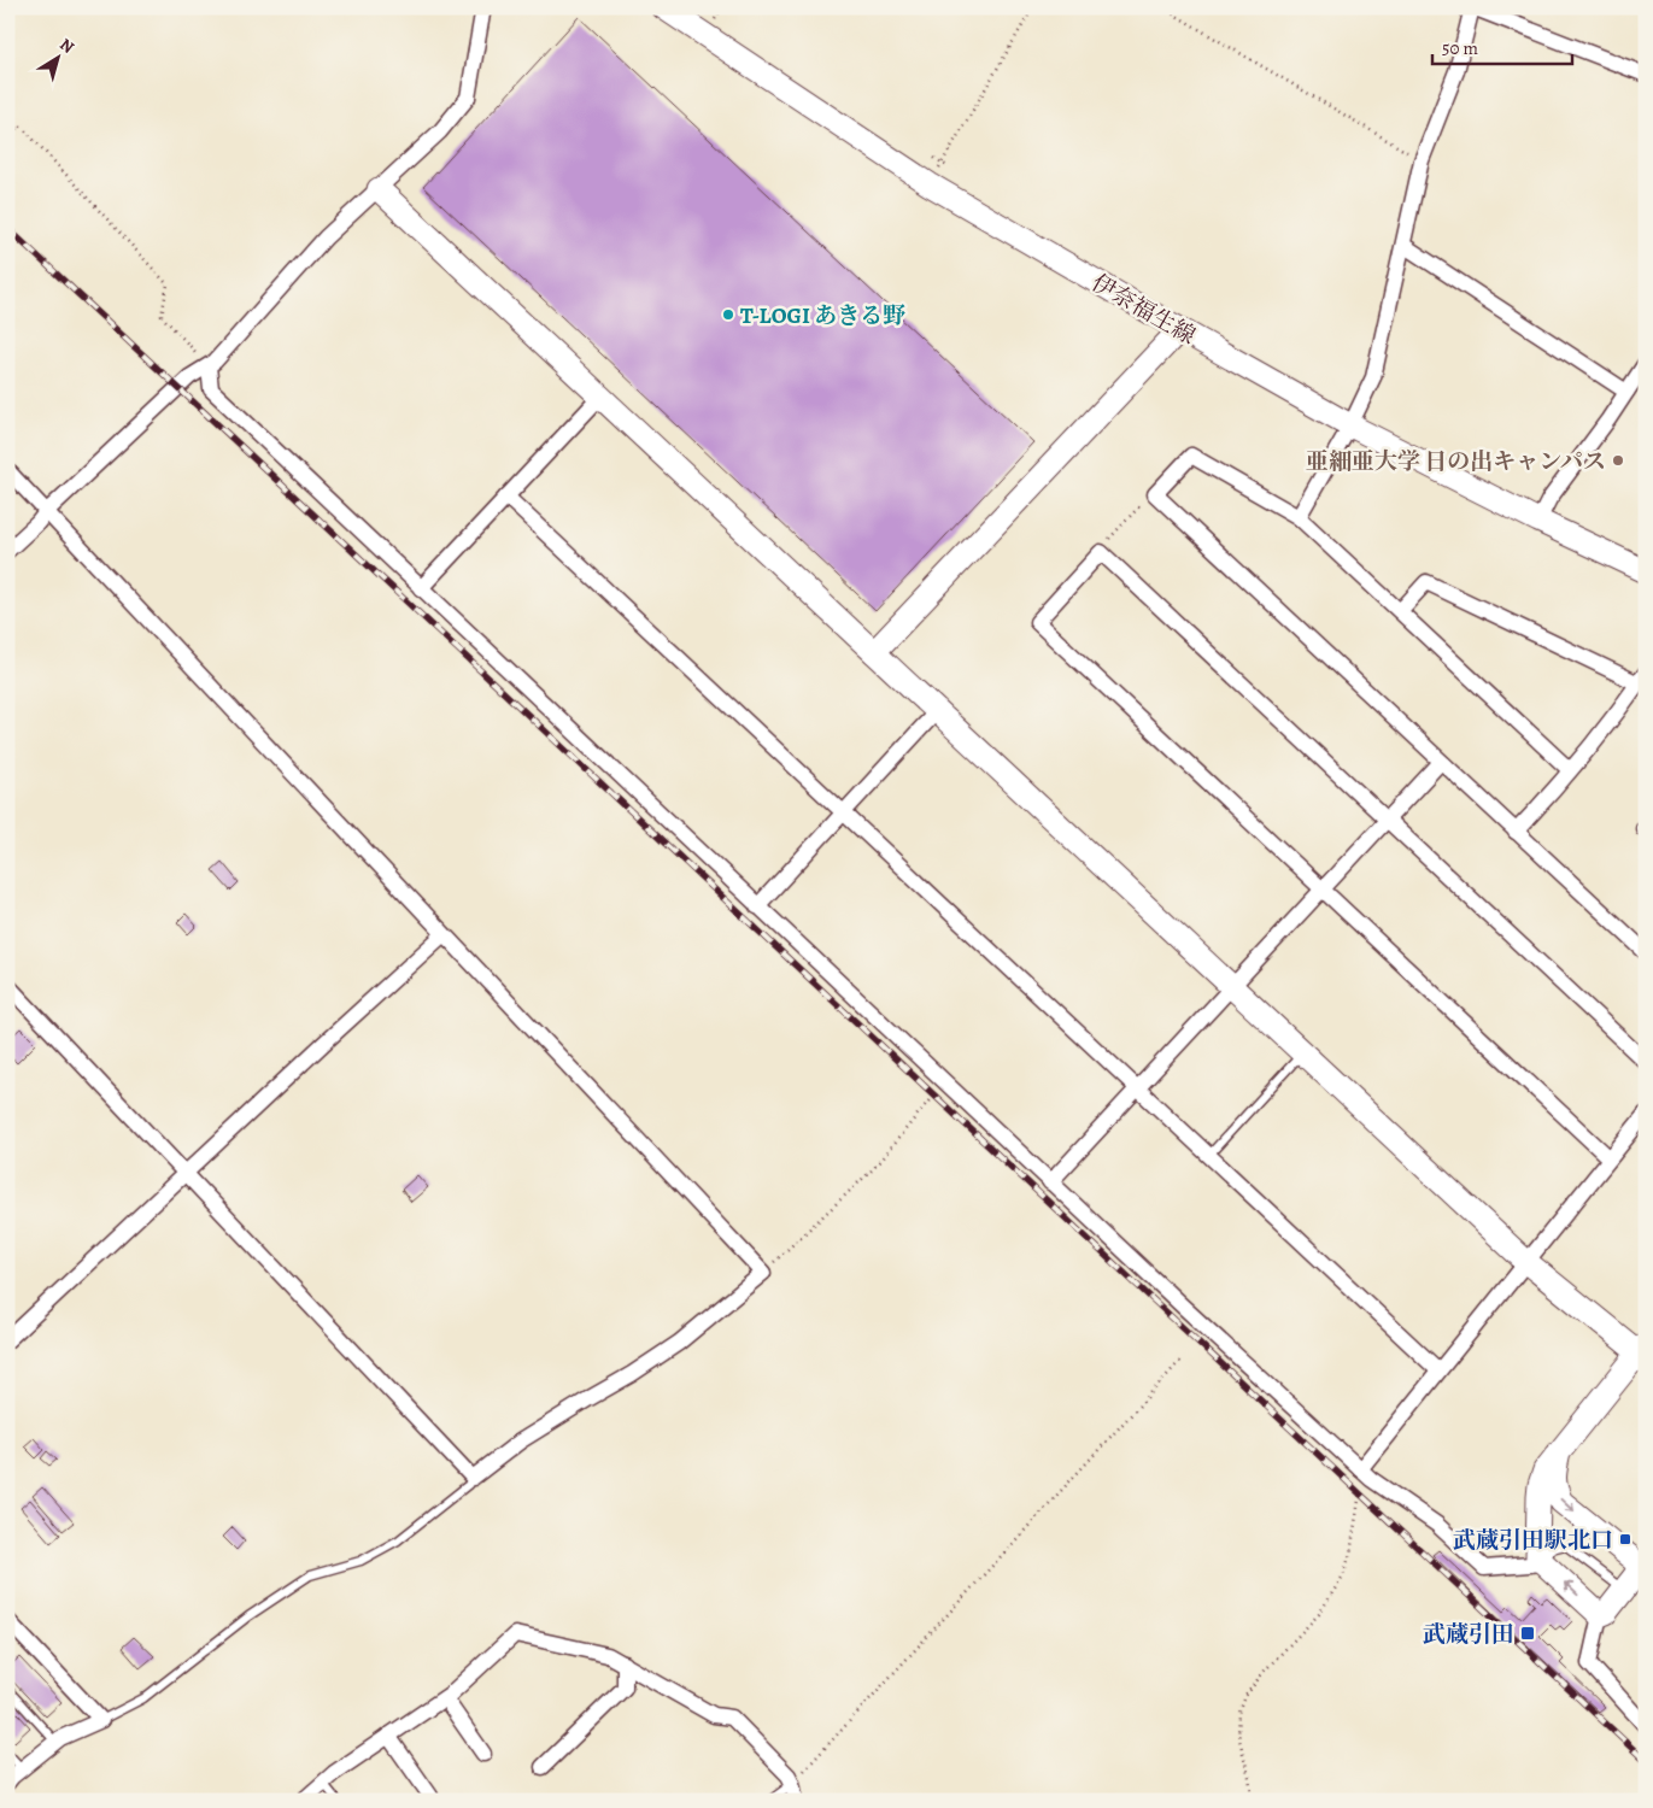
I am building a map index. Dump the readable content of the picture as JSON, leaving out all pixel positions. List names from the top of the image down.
{
  "streets": {
    "street": ["伊奈福生線"]
  },
  "places": {
    "other": ["T-LOGI あきる野", "亜細亜大学 日の出キャンパス"],
    "transit": ["武蔵引田駅北口", "武蔵引田"]
  },
  "scale_bar": "50 m",
  "north": "top right"
}
